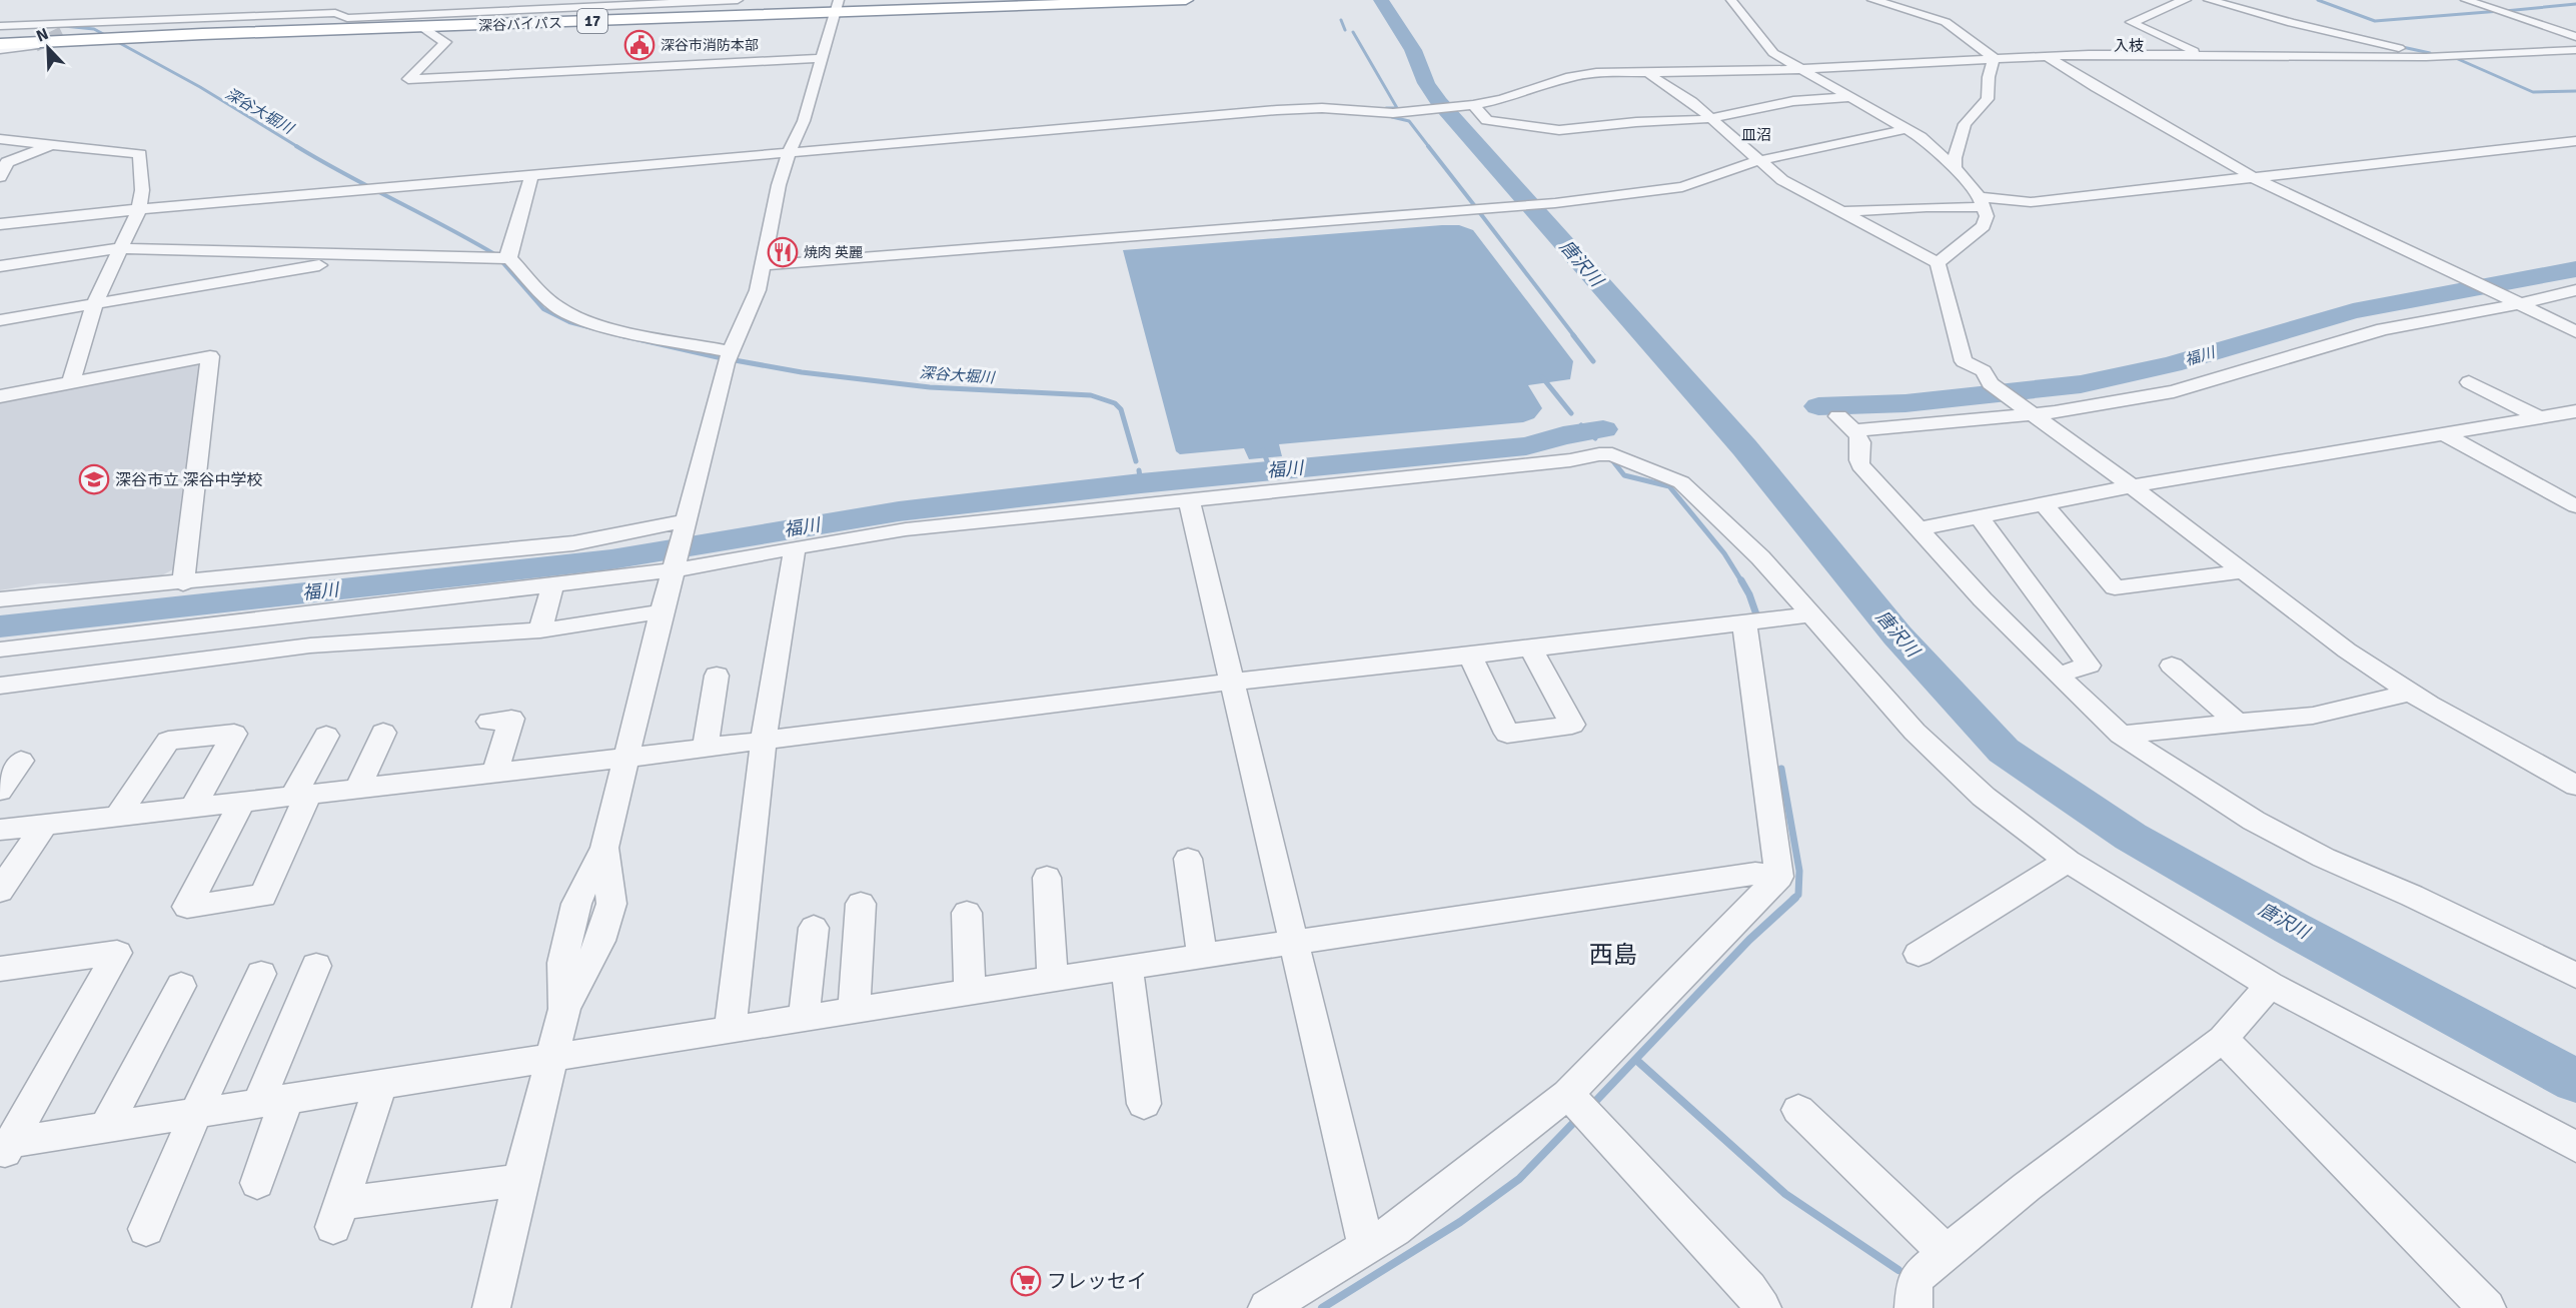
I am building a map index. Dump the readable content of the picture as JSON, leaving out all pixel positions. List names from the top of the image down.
{
  "streets": {
    "highway": ["17", "深谷バイパス"]
  },
  "districts": ["入枝", "皿沼", "西島"],
  "water": ["深谷大堀川", "唐沢川", "福川"],
  "places": {
    "public building": ["深谷市消防本部"],
    "restaurant": ["焼肉 英麗"],
    "school or university": ["深谷市立 深谷中学校"],
    "supermarket": ["フレッセイ"]
  },
  "north": "top left"
}
